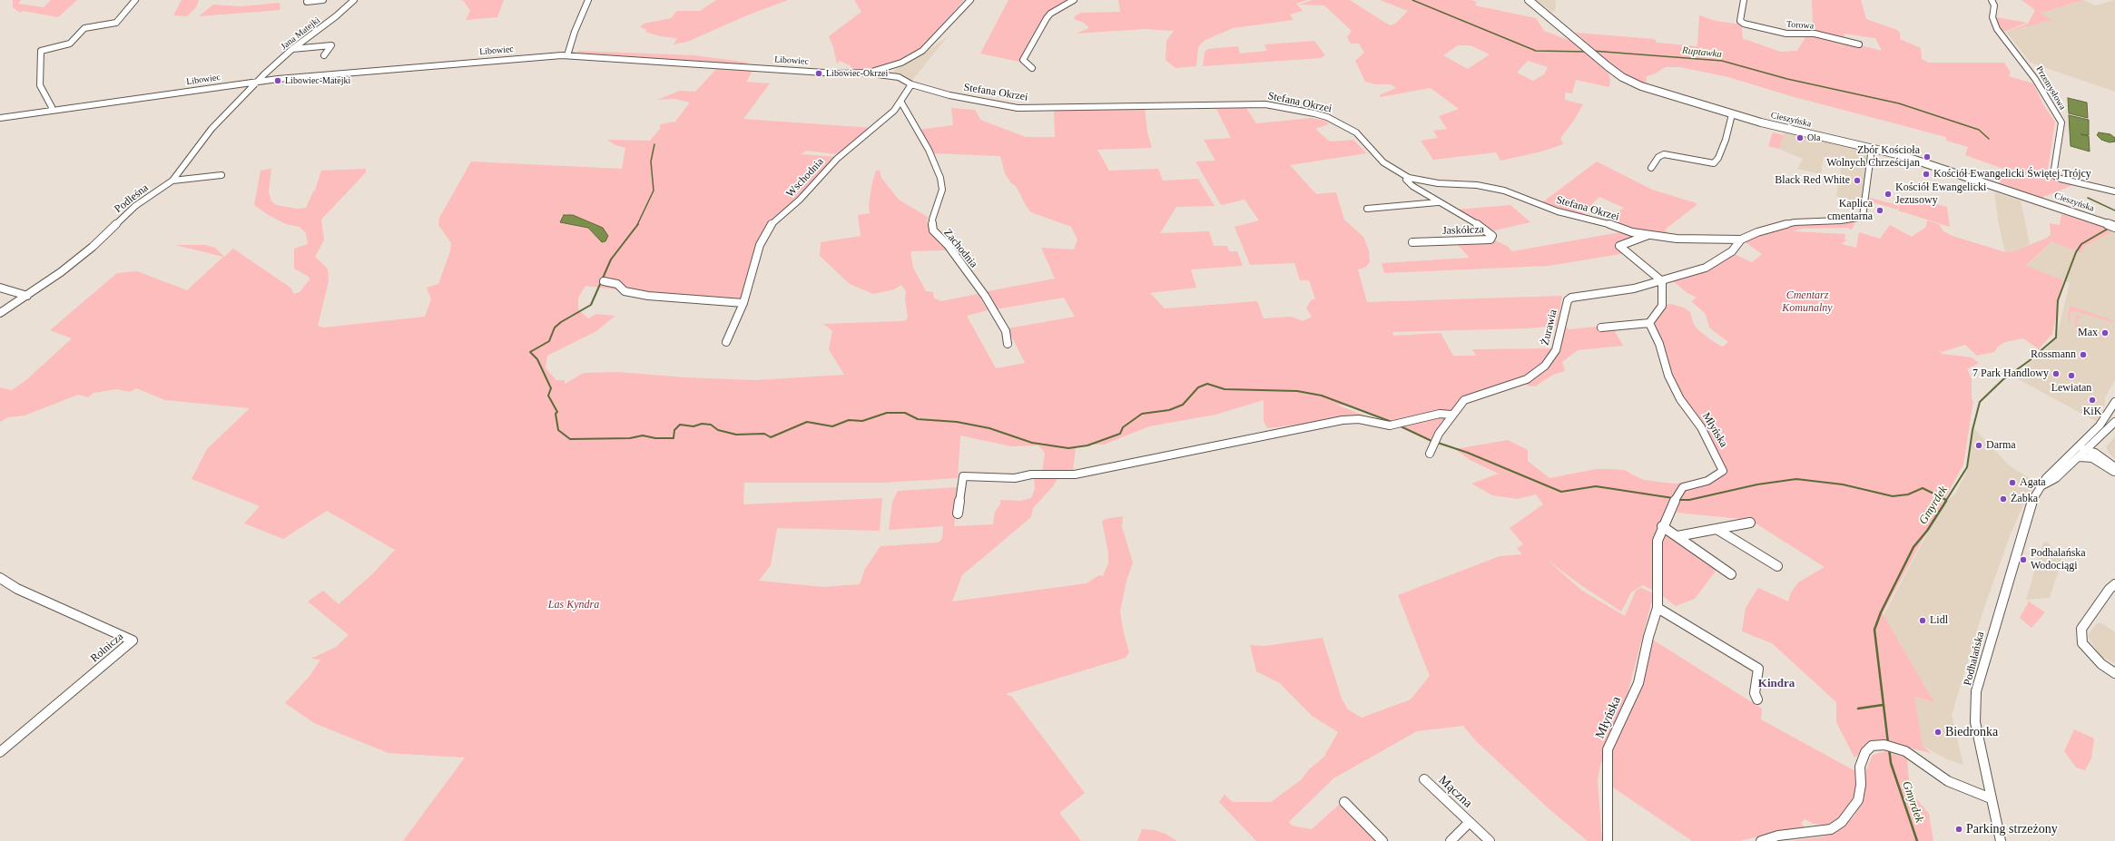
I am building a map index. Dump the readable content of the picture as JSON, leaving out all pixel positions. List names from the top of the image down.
{
  "streets": {
    "main road": ["Cieszyńska"],
    "street": [
      "Torowa",
      "Jana Matejki",
      "Libowiec",
      "Przemysłowa",
      "Stefana Okrzei",
      "Wschodnia",
      "Podleśna",
      "Jaskółcza",
      "Zachodnia",
      "Żurawia",
      "Młyńska",
      "Rolnicza",
      "Podhalańska",
      "Mączna"
    ]
  },
  "crossings": [
    ["Jana Matejki", "Libowiec"],
    ["Jana Matejki", "Podleśna"],
    ["Libowiec", "Stefana Okrzei"],
    ["Libowiec", "Podleśna"],
    ["Stefana Okrzei", "Cieszyńska"],
    ["Stefana Okrzei", "Wschodnia"],
    ["Stefana Okrzei", "Jaskółcza"],
    ["Stefana Okrzei", "Żurawia"],
    ["Wschodnia", "Zachodnia"]
  ],
  "districts": ["Kindra"],
  "water": ["Ruptawka", "Gmyrdek"],
  "parks": ["Cmentarz Komunalny", "Las Kyndra"],
  "places": [
    "Libowiec-Okrzei",
    "Libowiec-Matejki",
    "Ola",
    "Zbór Kościoła Wolnych Chrześcijan",
    "Kościół Ewangelicki Świętej Trójcy",
    "Black Red White",
    "Kościół Ewangelicki Jezusowy",
    "Kaplica cmentarna",
    "Max",
    "Rossmann",
    "7 Park Handlowy",
    "Lewiatan",
    "KiK",
    "Darma",
    "Agata",
    "Żabka",
    "Podhalańska Wodociągi",
    "Lidl",
    "Biedronka",
    "Parking strzeżony"
  ]
}
